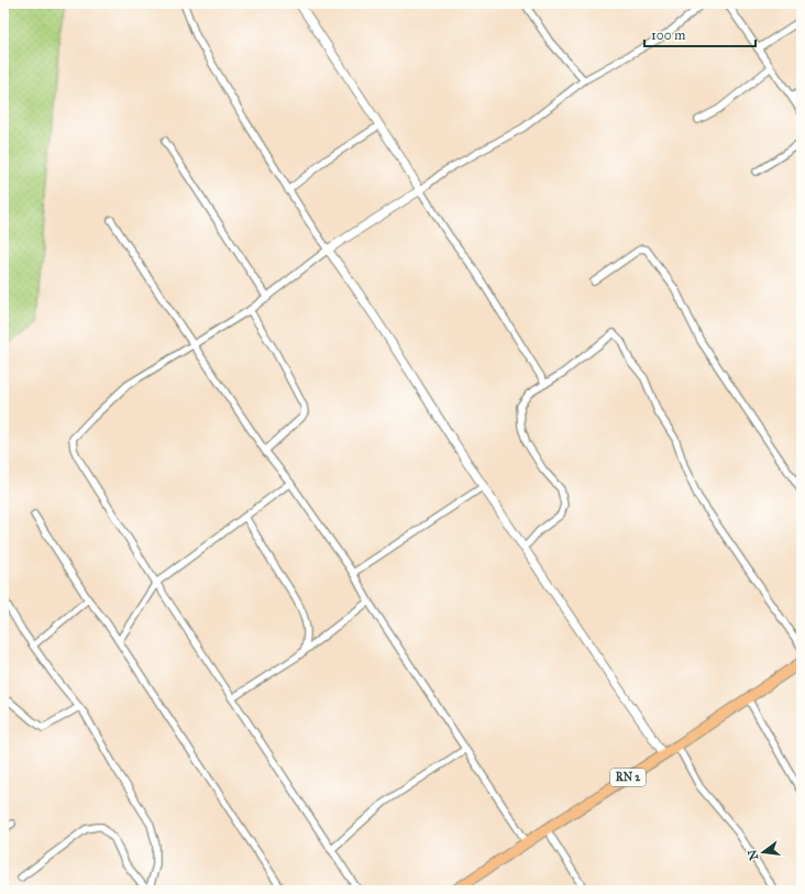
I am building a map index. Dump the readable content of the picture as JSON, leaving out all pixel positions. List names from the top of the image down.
{
  "streets": {
    "main road": ["RN 2"]
  },
  "scale_bar": "100 m",
  "north": "left"
}
